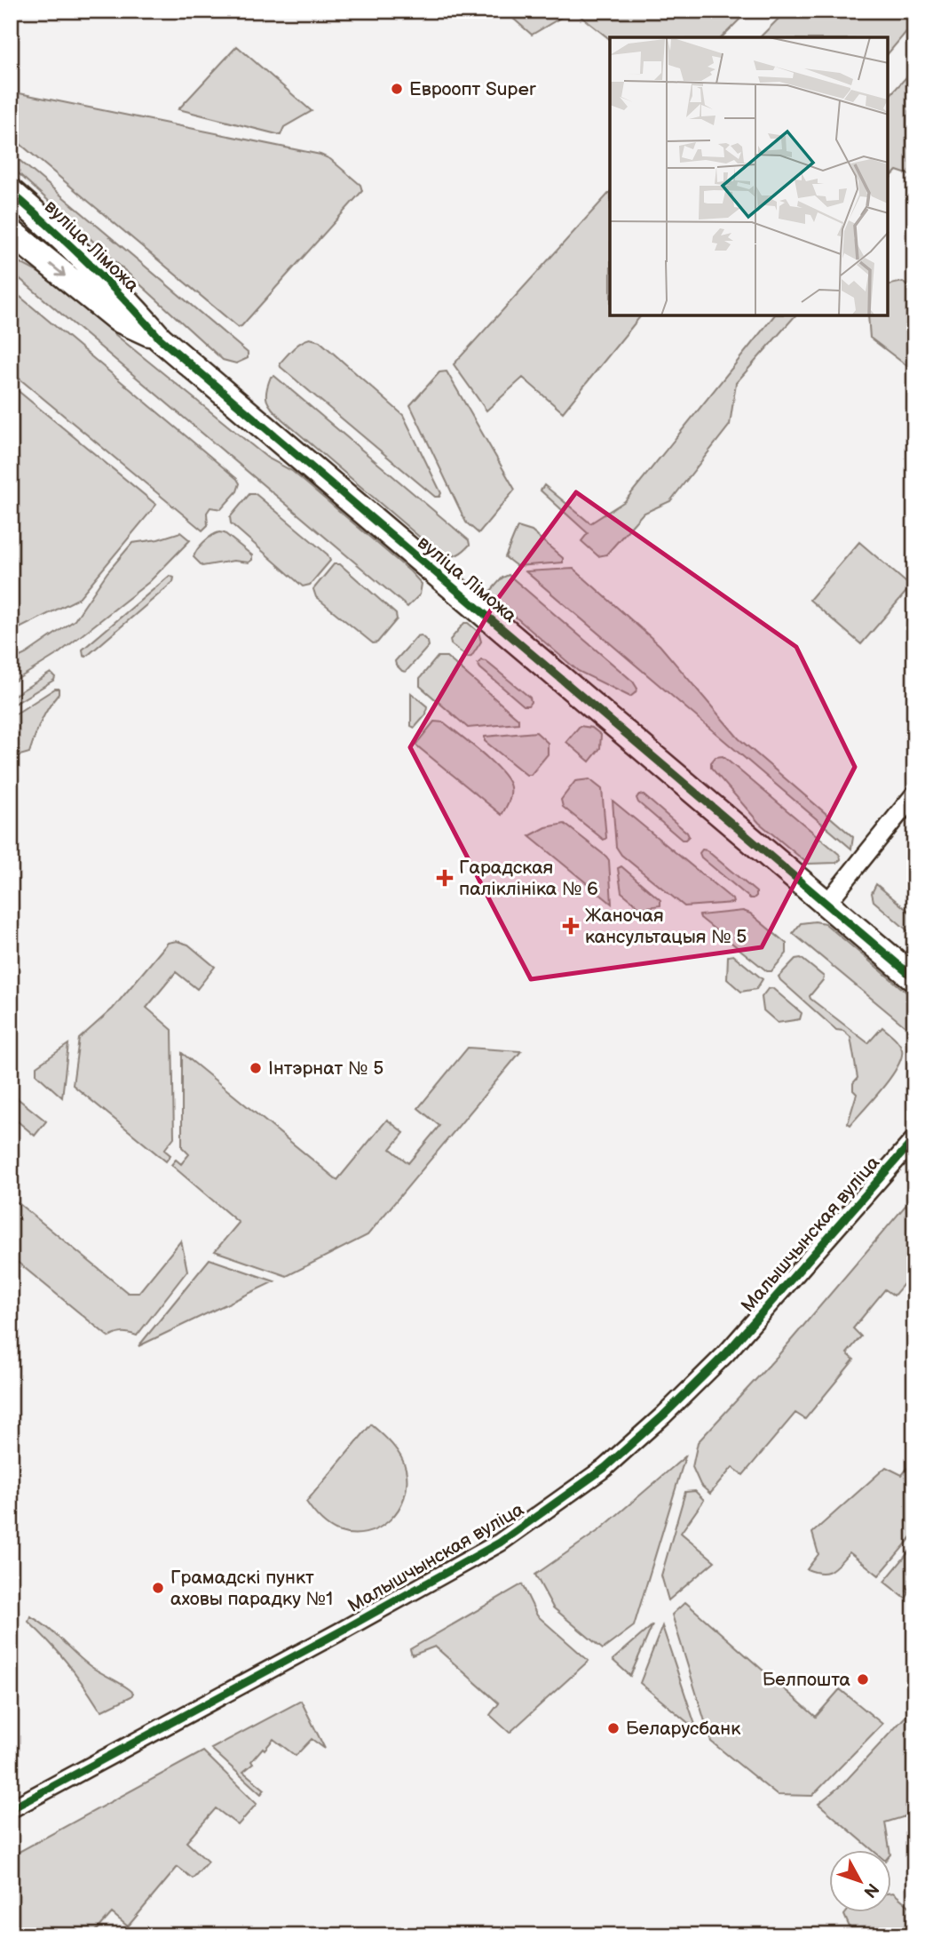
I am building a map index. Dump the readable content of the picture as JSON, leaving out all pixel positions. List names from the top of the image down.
{
  "streets": {
    "street": ["вуліца Ліможа", "Малышчынская вуліца"]
  },
  "places": {
    "other": [
      "Евроопт Super",
      "Інтэрнат № 5",
      "Грамадскі пункт аховы парадку №1",
      "Белпошта",
      "Беларусбанк"
    ],
    "health": ["Гарадская паліклініка № 6", "Жаночая кансультацыя № 5"]
  },
  "north": "bottom right"
}
